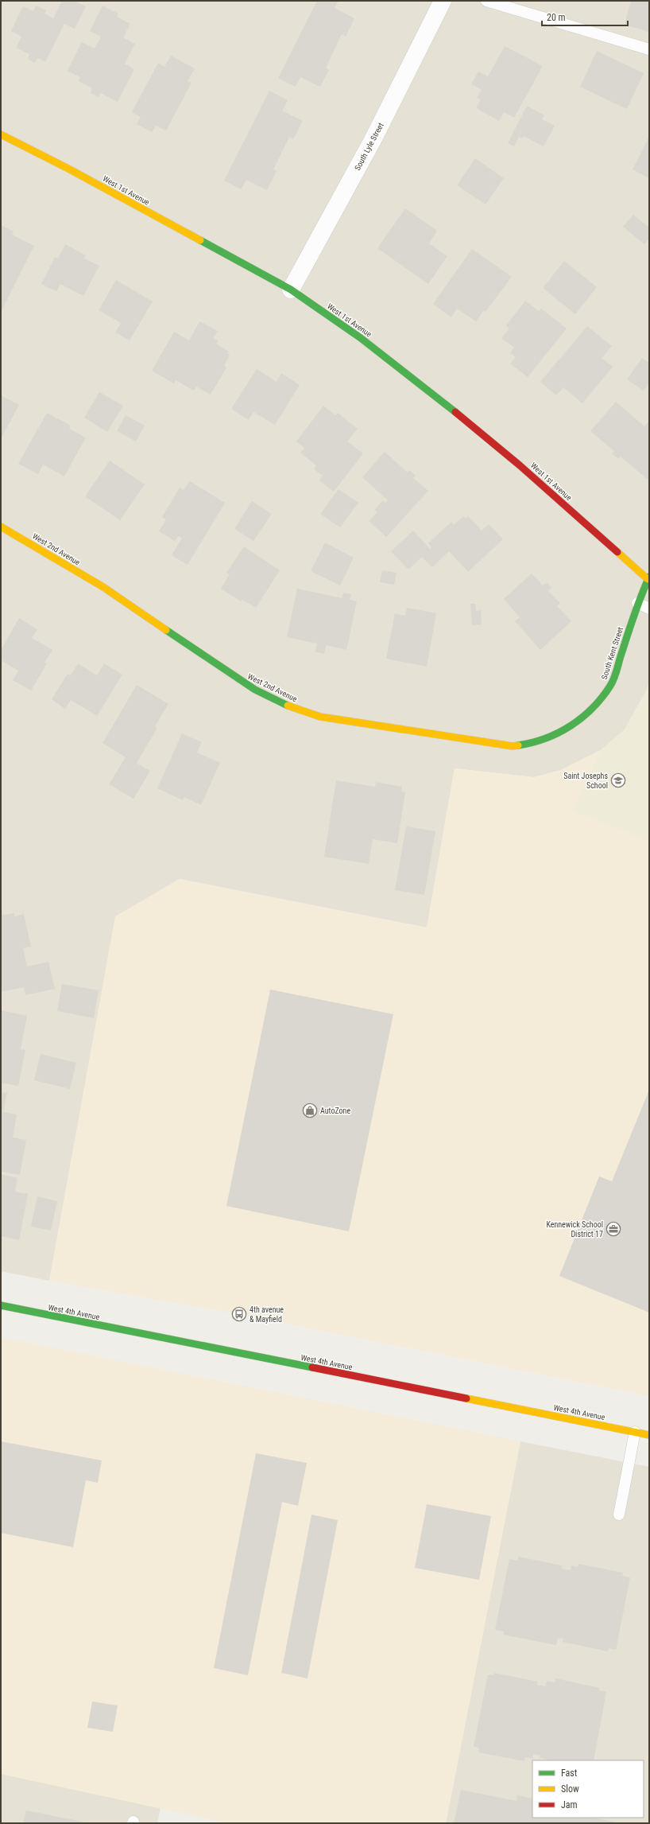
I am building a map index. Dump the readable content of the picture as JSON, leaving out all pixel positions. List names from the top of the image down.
{
  "streets": {
    "street": [
      "South Lyle Street",
      "West 1st Avenue",
      "West 2nd Avenue",
      "South Kent Street",
      "West 4th Avenue"
    ]
  },
  "crossings": [
    ["South Lyle Street", "West 1st Avenue"],
    ["West 1st Avenue", "South Kent Street"],
    ["West 2nd Avenue", "South Kent Street"]
  ],
  "places": {
    "school or university": ["Saint Josephs School"],
    "shop": ["AutoZone"],
    "office": ["Kennewick School District 17"],
    "bus stop": ["4th avenue & Mayfield"]
  },
  "legend": ["Fast", "Slow", "Jam"],
  "scale_bar": "20 m"
}
